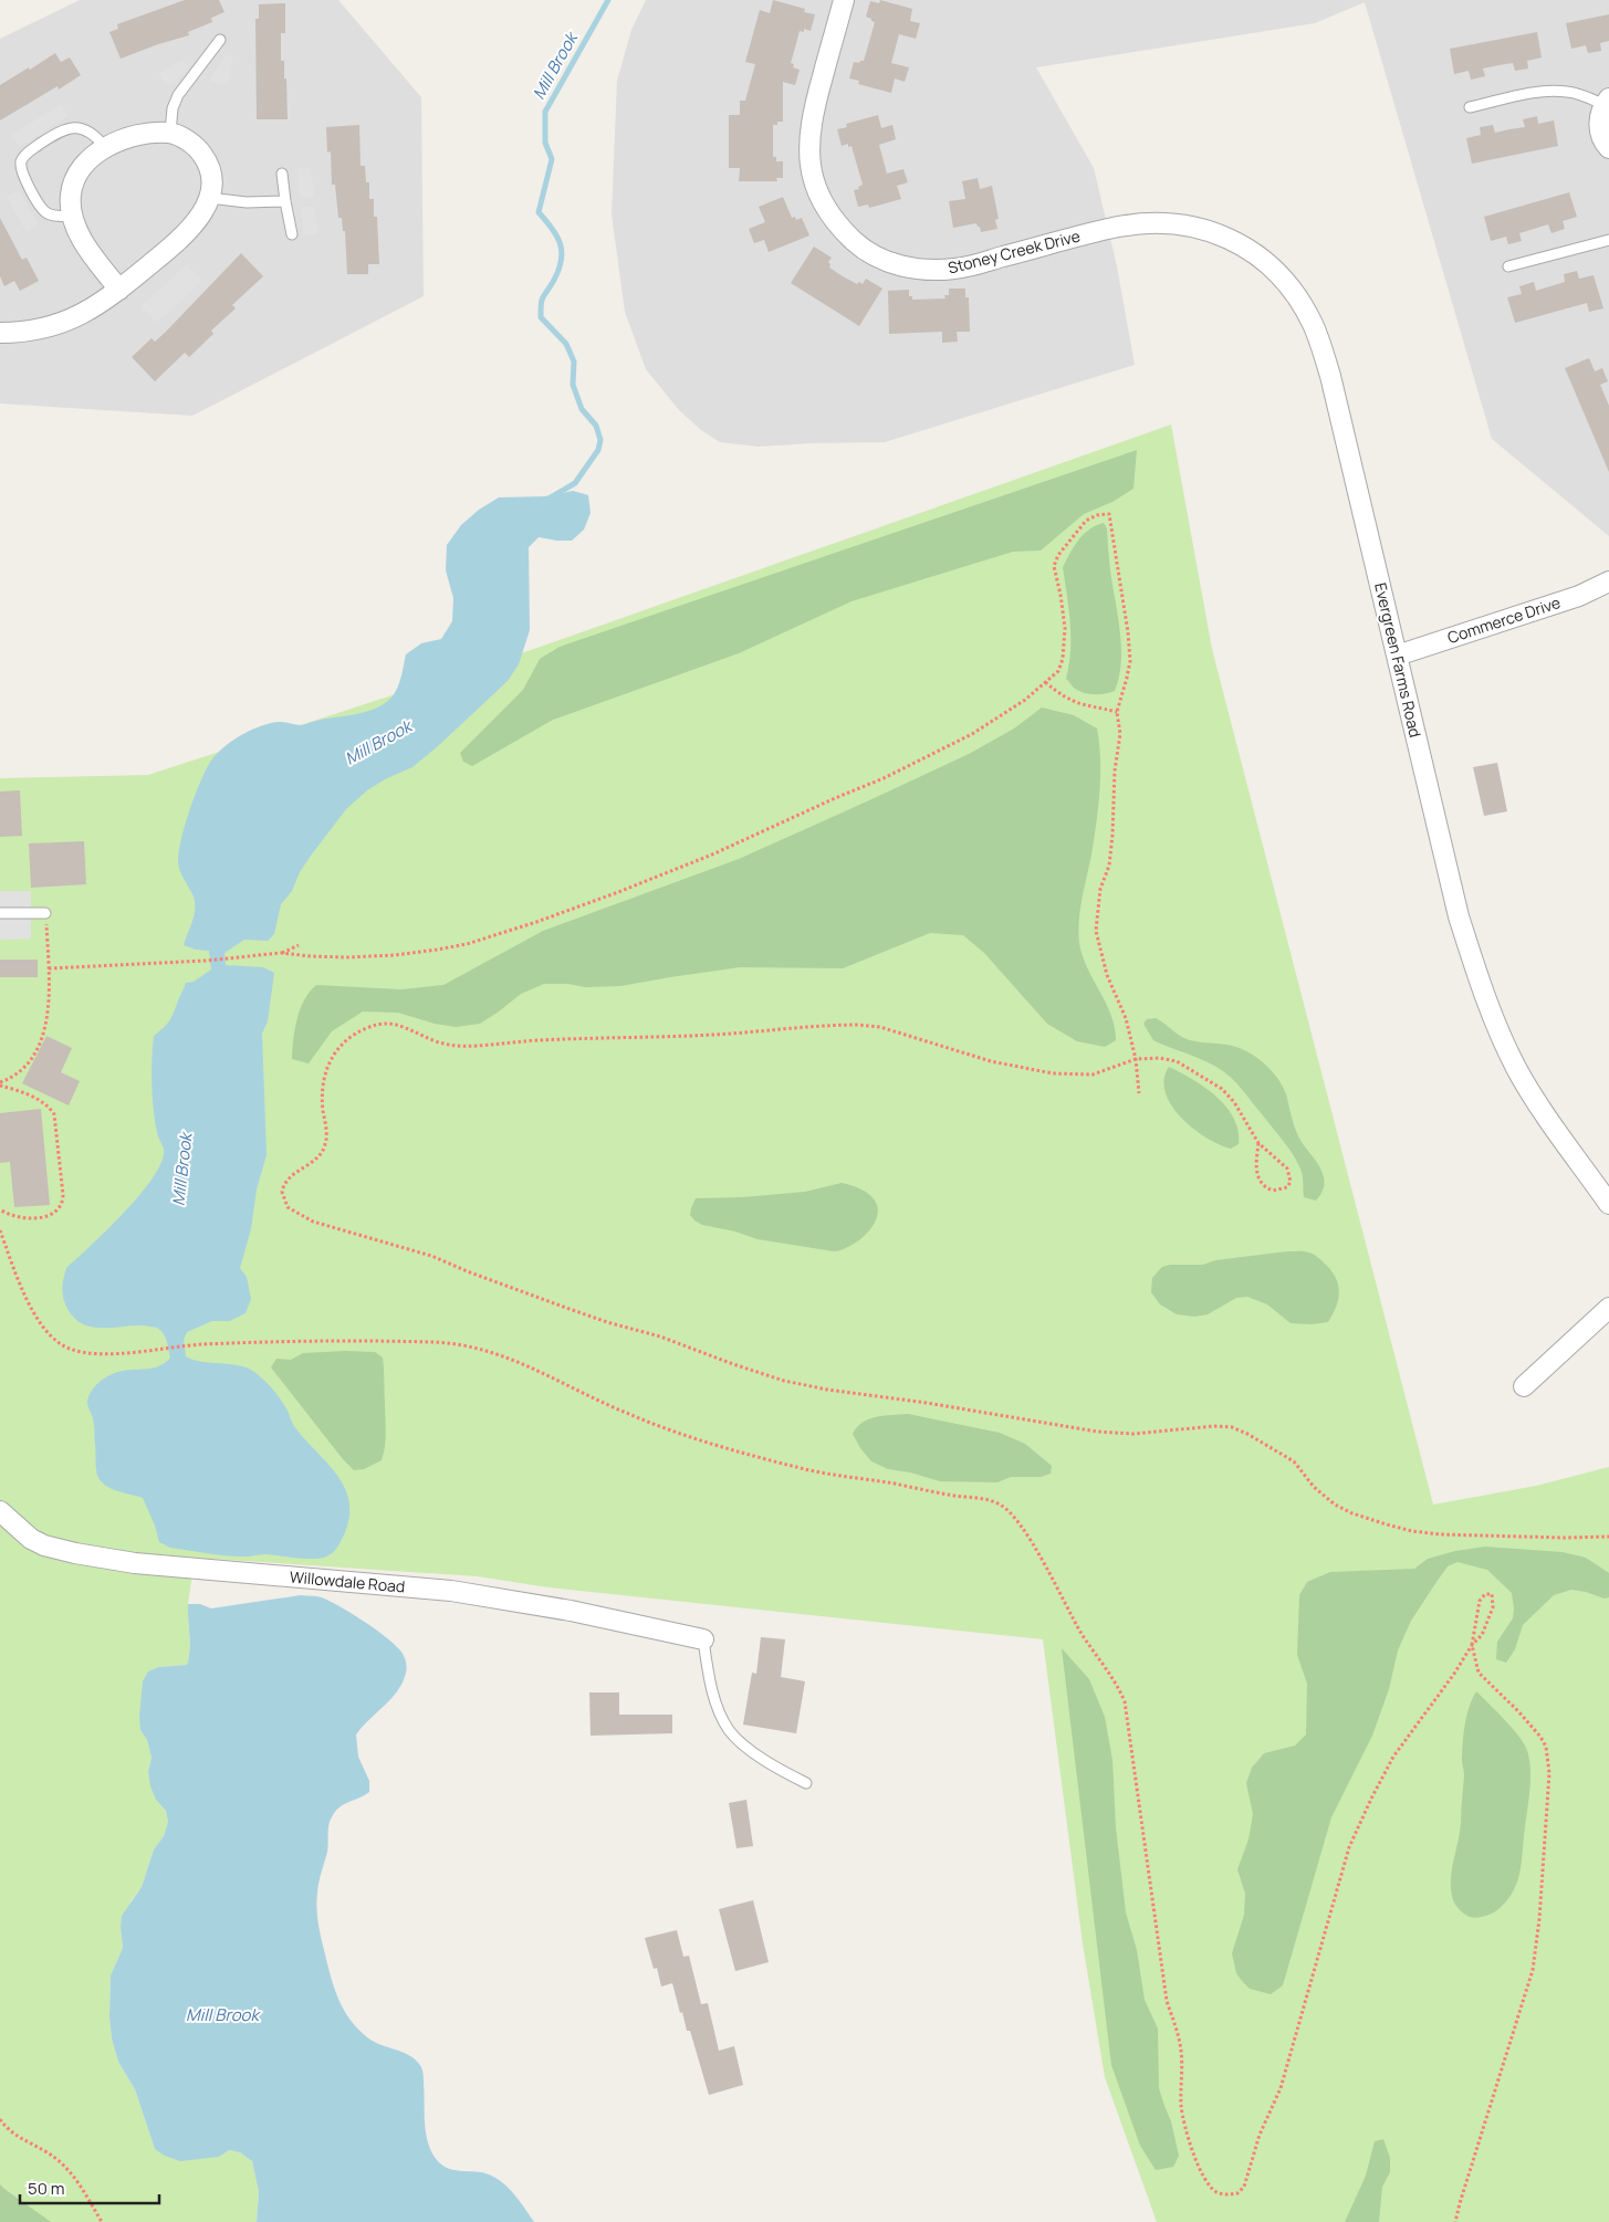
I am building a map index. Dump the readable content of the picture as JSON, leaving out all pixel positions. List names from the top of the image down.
{
  "streets": {
    "street": [
      "Stoney Creek Drive",
      "Commerce Drive",
      "Evergreen Farms Road",
      "Willowdale Road"
    ]
  },
  "crossings": [
    ["Stoney Creek Drive", "Evergreen Farms Road"],
    ["Commerce Drive", "Evergreen Farms Road"]
  ],
  "water": ["Mill Brook"],
  "scale_bar": "50 m"
}
